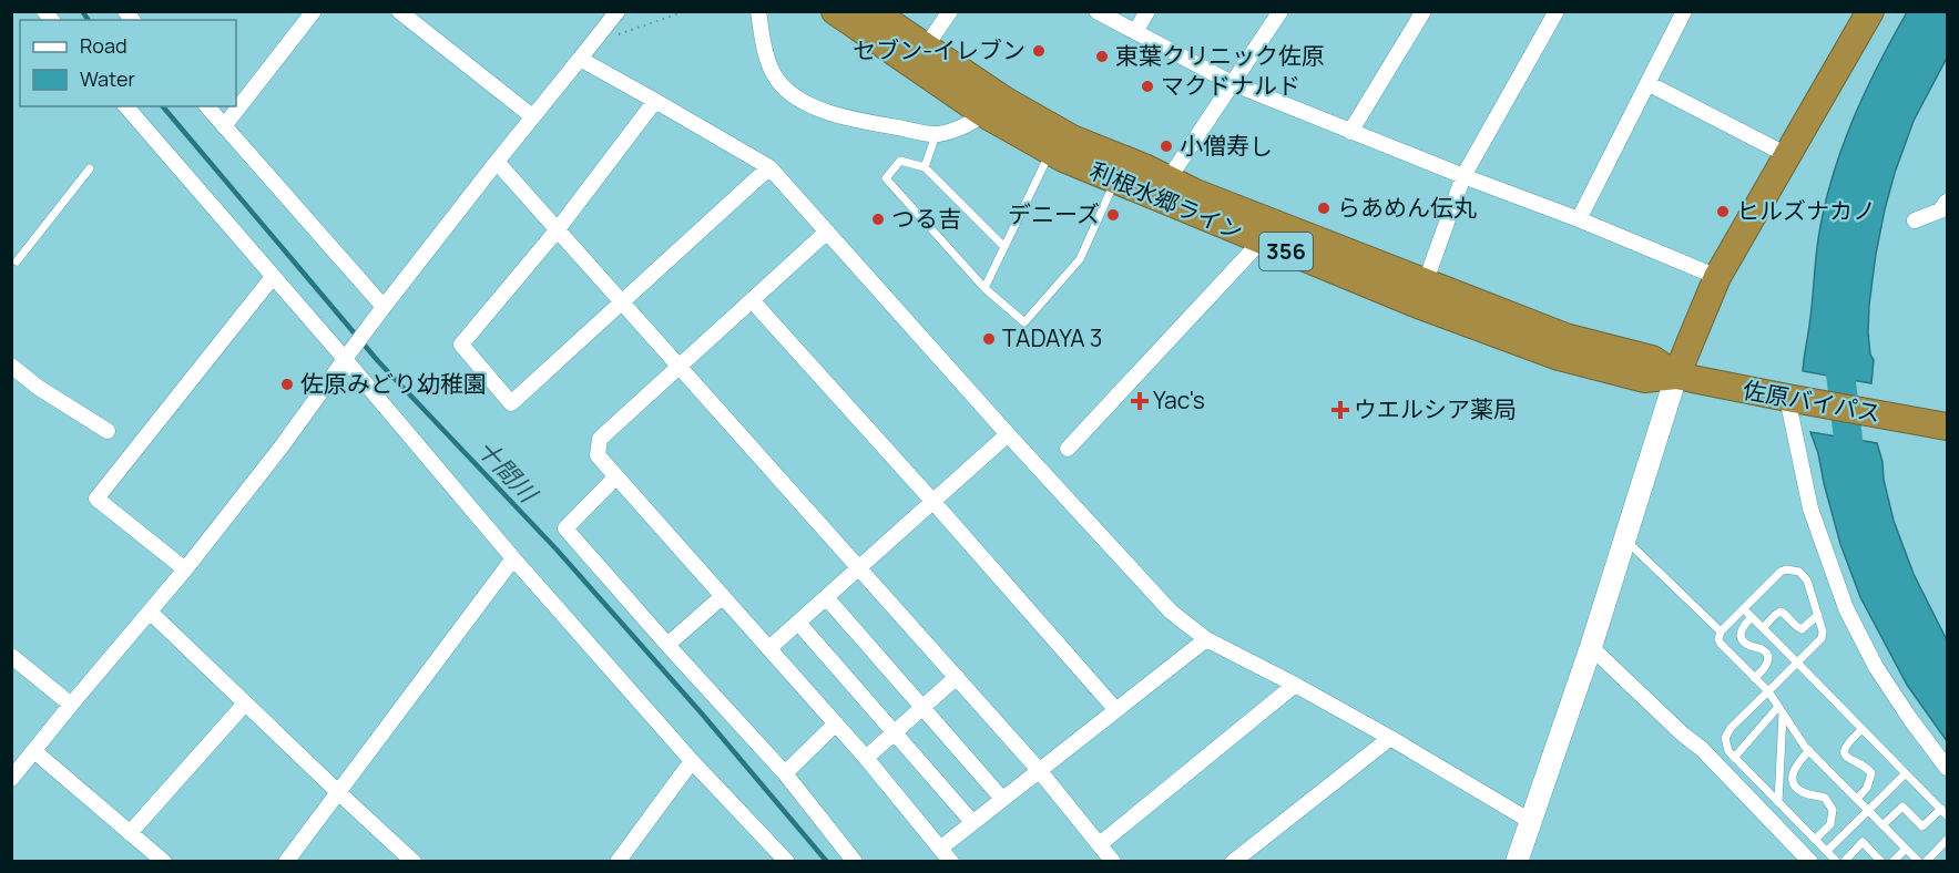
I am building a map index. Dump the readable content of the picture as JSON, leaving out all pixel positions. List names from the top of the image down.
{
  "streets": {
    "highway": ["利根水郷ライン", "356", "佐原バイパス"]
  },
  "crossings": [
    ["利根水郷ライン", "佐原バイパス"]
  ],
  "water": ["十間川"],
  "places": {
    "other": [
      "セブン-イレブン",
      "東葉クリニック佐原",
      "マクドナルド",
      "小僧寿し",
      "らあめん伝丸",
      "ヒルズナカノ",
      "デニーズ",
      "つる吉",
      "TADAYA 3",
      "佐原みどり幼稚園"
    ],
    "health": ["Yac's", "ウエルシア薬局"]
  },
  "legend": ["Road", "Water"]
}
